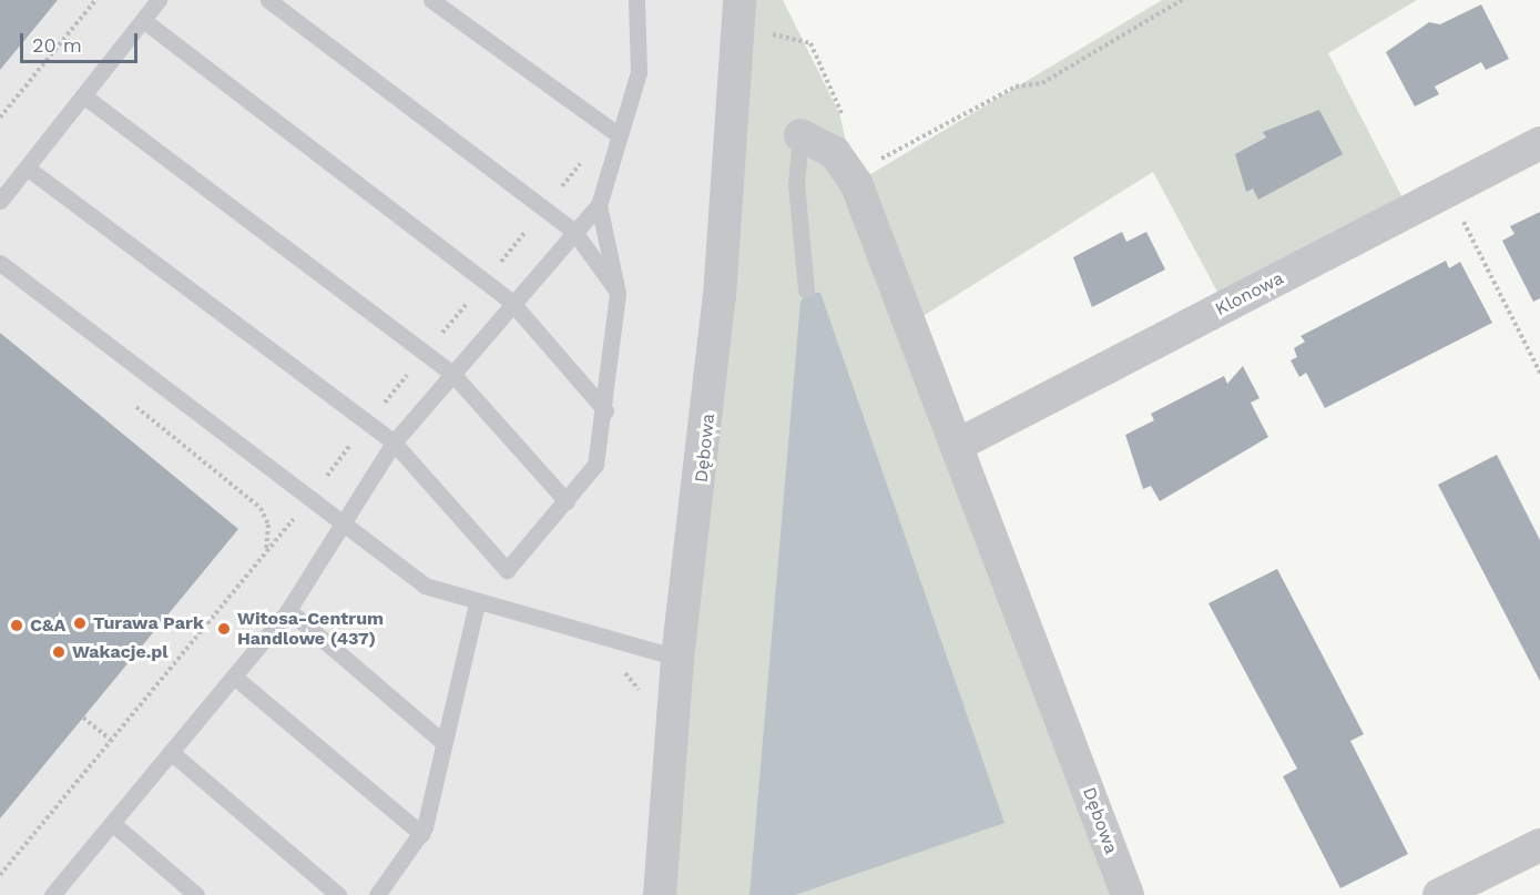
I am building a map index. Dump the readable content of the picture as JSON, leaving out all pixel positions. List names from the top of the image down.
{
  "streets": {
    "street": ["Klonowa", "Dębowa"]
  },
  "crossings": [
    ["Klonowa", "Dębowa"]
  ],
  "places": [
    "Turawa Park",
    "C&A",
    "Witosa-Centrum Handlowe (437)",
    "Wakacje.pl"
  ],
  "scale_bar": "20 m"
}
